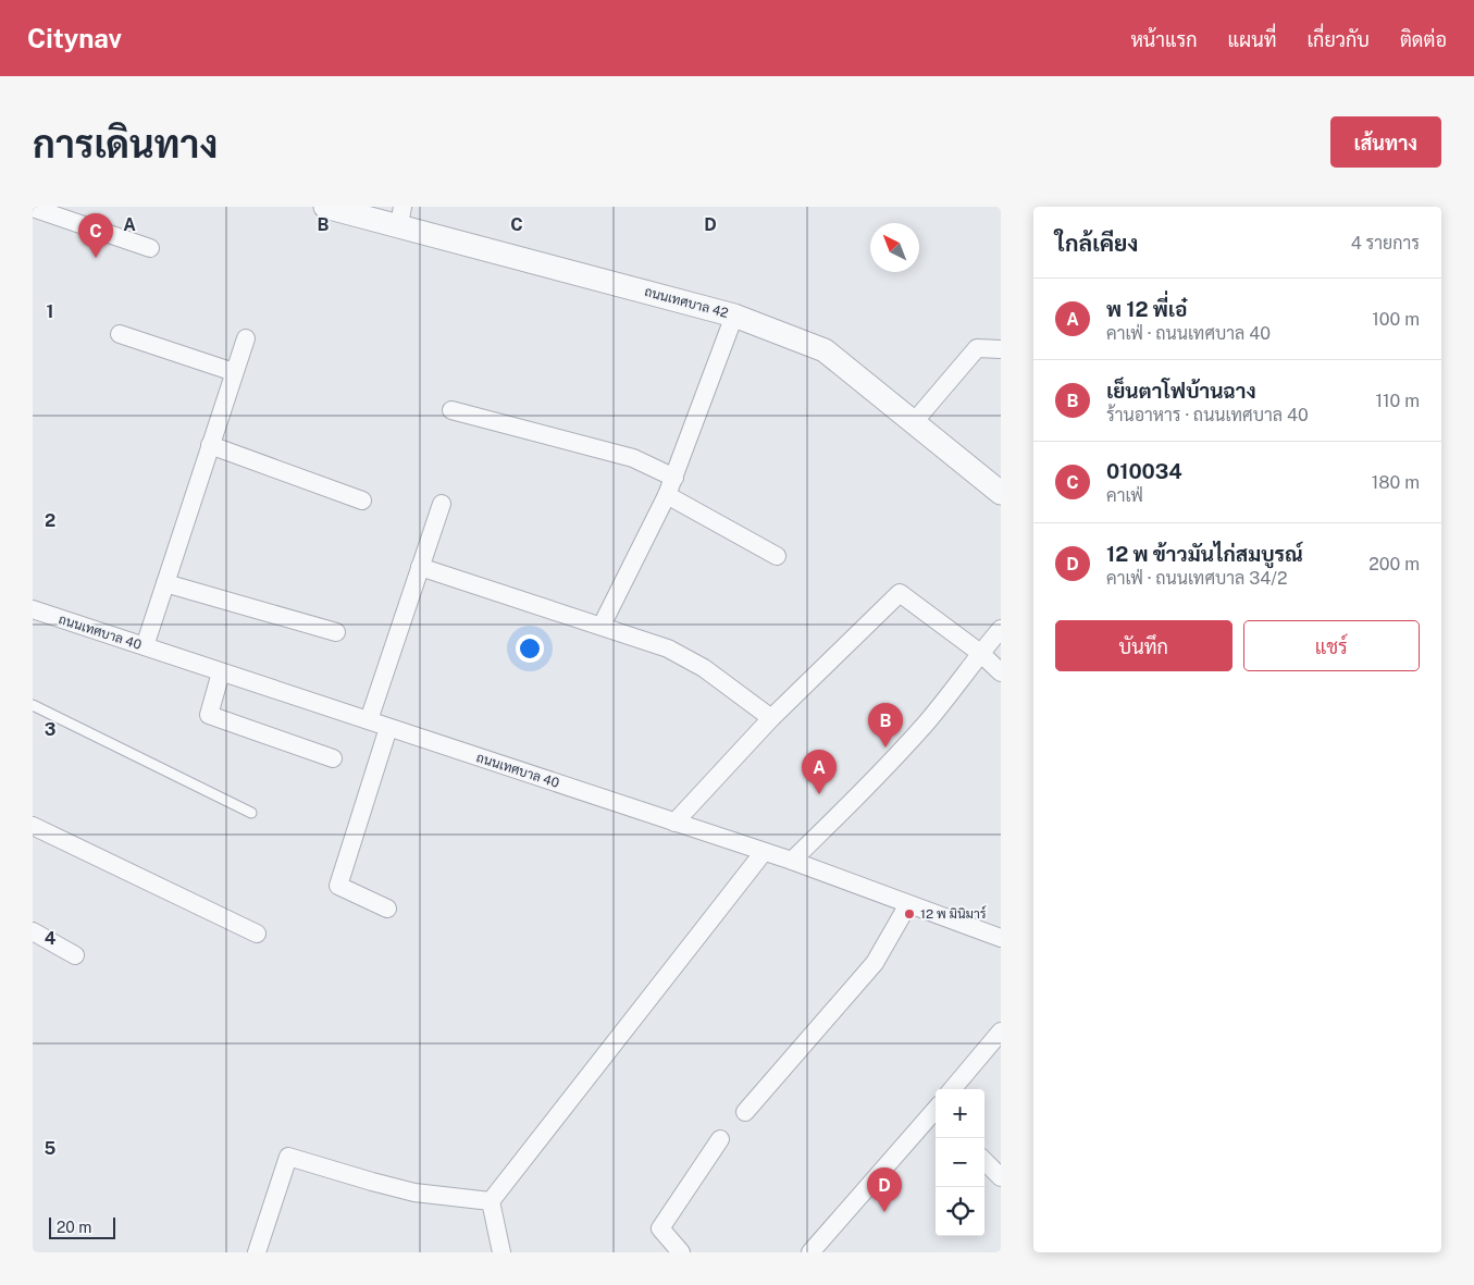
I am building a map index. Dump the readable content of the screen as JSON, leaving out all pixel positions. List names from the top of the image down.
{
  "streets": {
    "street": ["ถนนเทศบาล 42", "ถนนเทศบาล 40"]
  },
  "places": ["12 พ มินิมาร์"],
  "scale_bar": "20 m",
  "north": "top left",
  "page": {
    "header": "Citynav",
    "nav": [
      "หน้าแรก",
      "แผนที่",
      "เกี่ยวกับ",
      "ติดต่อ"
    ],
    "buttons": [
      "เส้นทาง",
      ["บันทึก", "แชร์"]
    ],
    "title": "การเดินทาง",
    "heading": ["ใกล้เคียง", "4 รายการ"],
    "pins": [
      "C",
      "B",
      "A",
      "D"
    ],
    "list": [
      {
        "mark": "A",
        "name": "พ 12 พี่เอ๋",
        "note": "คาเฟ่ · ถนนเทศบาล 40",
        "value": "100 m"
      },
      {
        "mark": "B",
        "name": "เย็นตาโฟบ้านฉาง",
        "note": "ร้านอาหาร · ถนนเทศบาล 40",
        "value": "110 m"
      },
      {
        "mark": "C",
        "name": "010034",
        "note": "คาเฟ่",
        "value": "180 m"
      },
      {
        "mark": "D",
        "name": "12 พ ข้าวมันไก่สมบูรณ์",
        "note": "คาเฟ่ · ถนนเทศบาล 34/2",
        "value": "200 m"
      }
    ],
    "map_buttons": ["+", "−"],
    "scale": "20 m"
  },
  "grid": {
    "columns": [
      "A",
      "B",
      "C",
      "D"
    ],
    "rows": [
      "1",
      "2",
      "3",
      "4",
      "5"
    ]
  }
}
